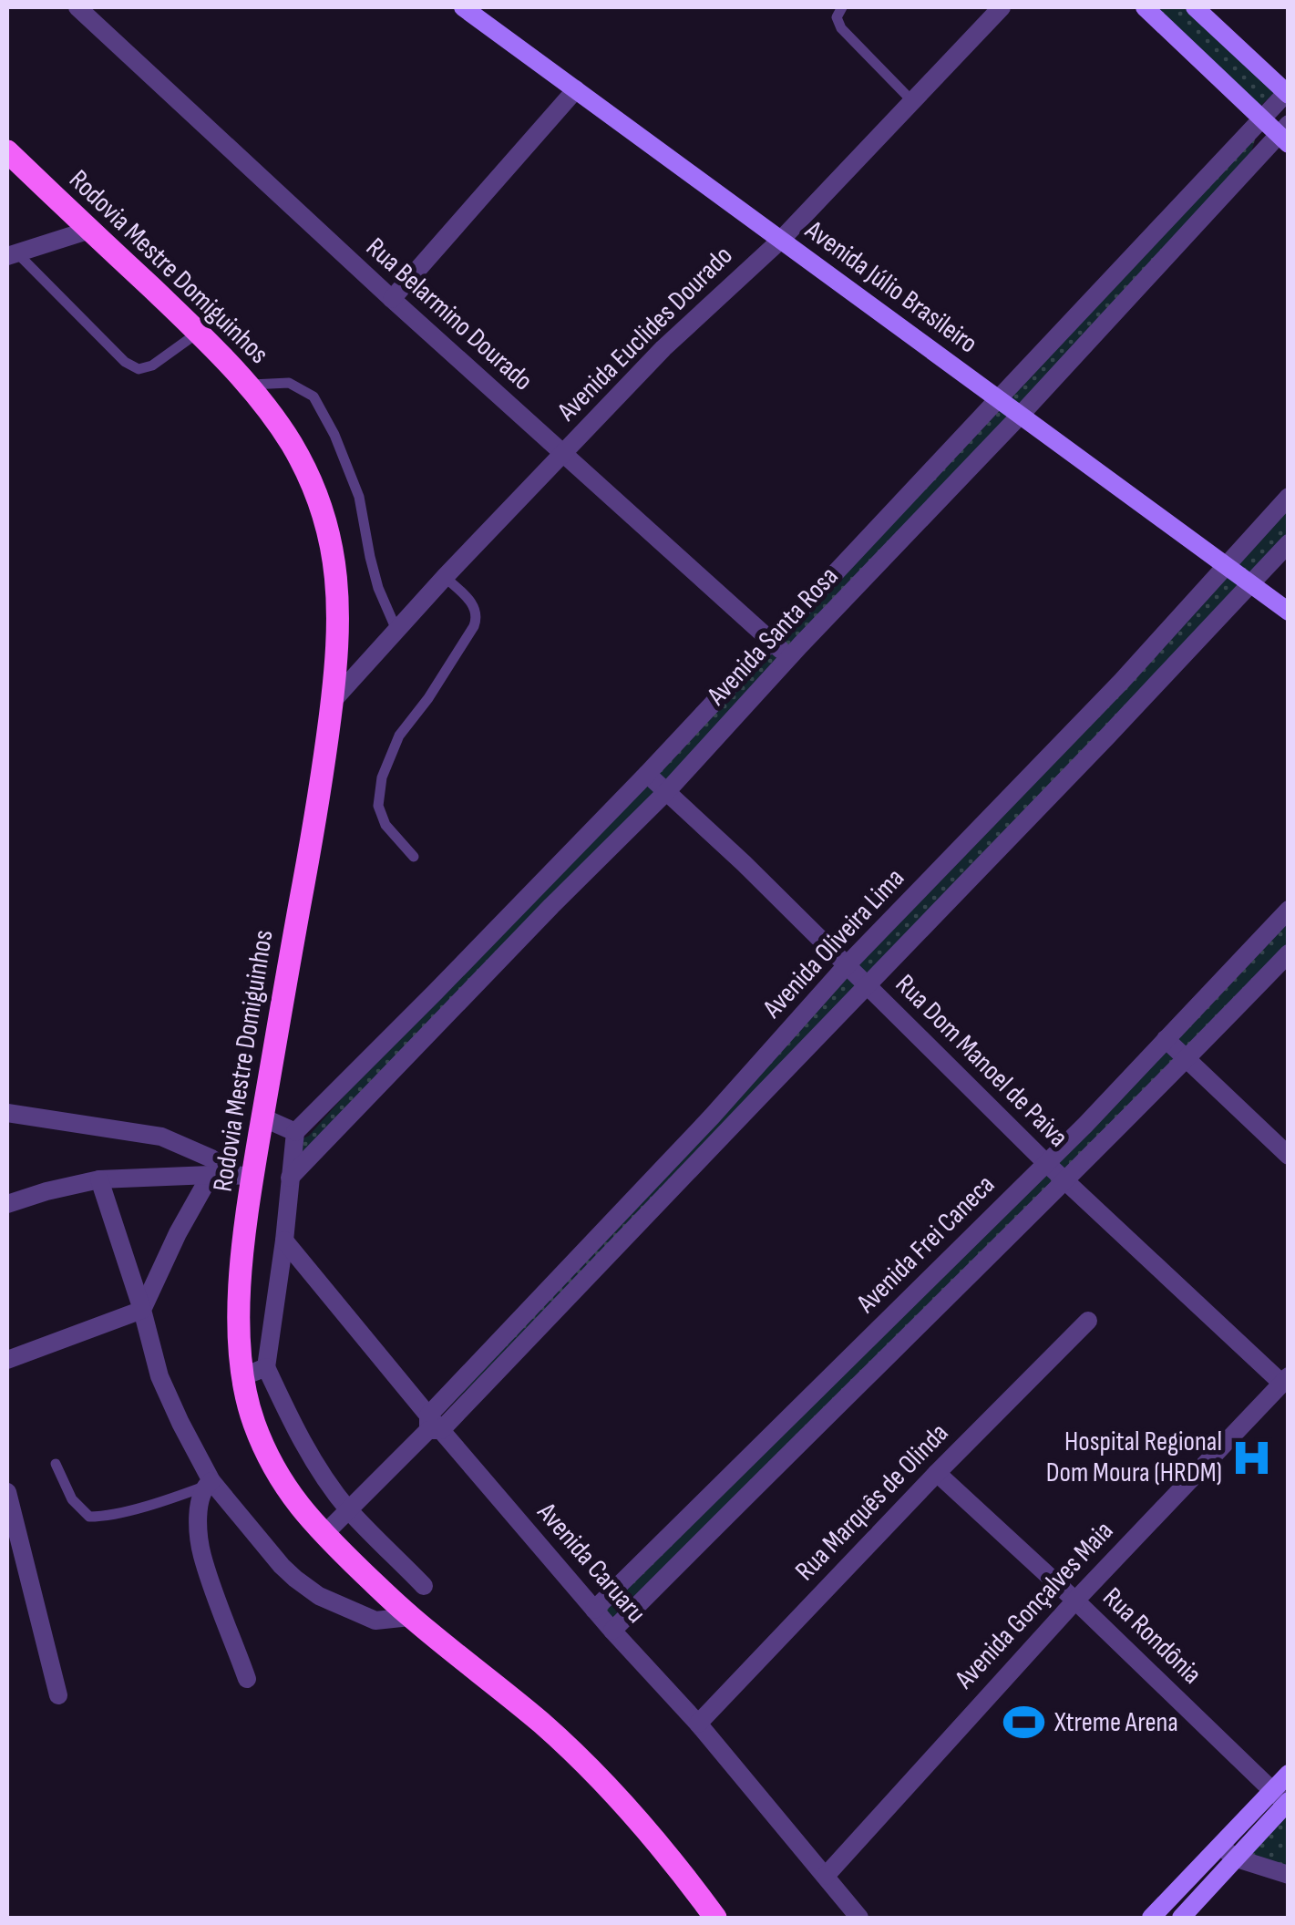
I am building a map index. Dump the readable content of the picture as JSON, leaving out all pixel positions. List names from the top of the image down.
{
  "streets": {
    "main road": ["Rodovia Mestre Domiguinhos", "Avenida Júlio Brasileiro"],
    "street": [
      "Rua Belarmino Dourado",
      "Avenida Euclides Dourado",
      "Avenida Santa Rosa",
      "Avenida Oliveira Lima",
      "Rua Dom Manoel de Paiva",
      "Avenida Frei Caneca",
      "Rua Marquês de Olinda",
      "Avenida Caruaru",
      "Avenida Gonçalves Maia",
      "Rua Rondônia"
    ]
  },
  "crossings": [
    ["Rodovia Mestre Domiguinhos", "Avenida Euclides Dourado"],
    ["Rodovia Mestre Domiguinhos", "Avenida Oliveira Lima"],
    ["Avenida Júlio Brasileiro", "Avenida Euclides Dourado"],
    ["Avenida Júlio Brasileiro", "Avenida Santa Rosa"],
    ["Avenida Júlio Brasileiro", "Avenida Oliveira Lima"],
    ["Rua Belarmino Dourado", "Avenida Euclides Dourado"],
    ["Rua Belarmino Dourado", "Avenida Santa Rosa"],
    ["Avenida Santa Rosa", "Rua Dom Manoel de Paiva"],
    ["Avenida Oliveira Lima", "Rua Dom Manoel de Paiva"],
    ["Avenida Oliveira Lima", "Avenida Caruaru"],
    ["Rua Dom Manoel de Paiva", "Avenida Frei Caneca"],
    ["Rua Dom Manoel de Paiva", "Avenida Gonçalves Maia"],
    ["Avenida Frei Caneca", "Avenida Caruaru"],
    ["Rua Marquês de Olinda", "Avenida Caruaru"],
    ["Rua Marquês de Olinda", "Rua Rondônia"],
    ["Avenida Caruaru", "Avenida Gonçalves Maia"],
    ["Avenida Gonçalves Maia", "Rua Rondônia"]
  ],
  "places": {
    "hospital": ["Hospital Regional Dom Moura (HRDM)"],
    "sports": ["Xtreme Arena"]
  }
}
